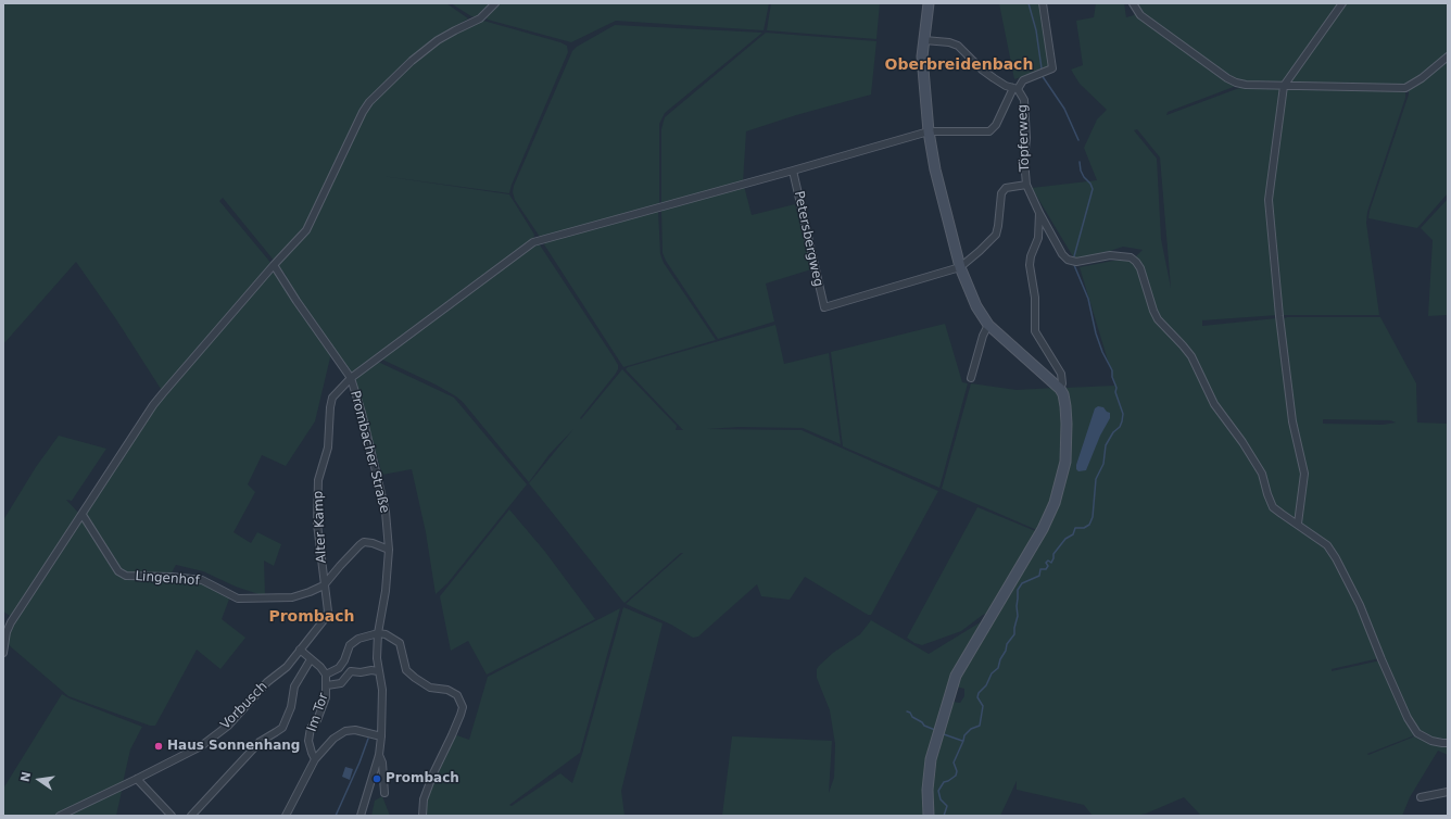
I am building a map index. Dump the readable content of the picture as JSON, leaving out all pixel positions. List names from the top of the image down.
{
  "streets": {
    "street": [
      "Töpferweg",
      "Petersbergweg",
      "Prombacher Straße",
      "Alter Kamp",
      "Lingenhof",
      "Vorbusch",
      "Im Tor"
    ]
  },
  "crossings": [
    ["Petersbergweg", "Alter Kamp"],
    ["Prombacher Straße", "Alter Kamp"],
    ["Prombacher Straße", "Lingenhof"],
    ["Alter Kamp", "Lingenhof"],
    ["Alter Kamp", "Vorbusch"],
    ["Alter Kamp", "Im Tor"],
    ["Vorbusch", "Im Tor"]
  ],
  "districts": ["Oberbreidenbach", "Prombach"],
  "places": ["Haus Sonnenhang", "Prombach"],
  "north": "left"
}
